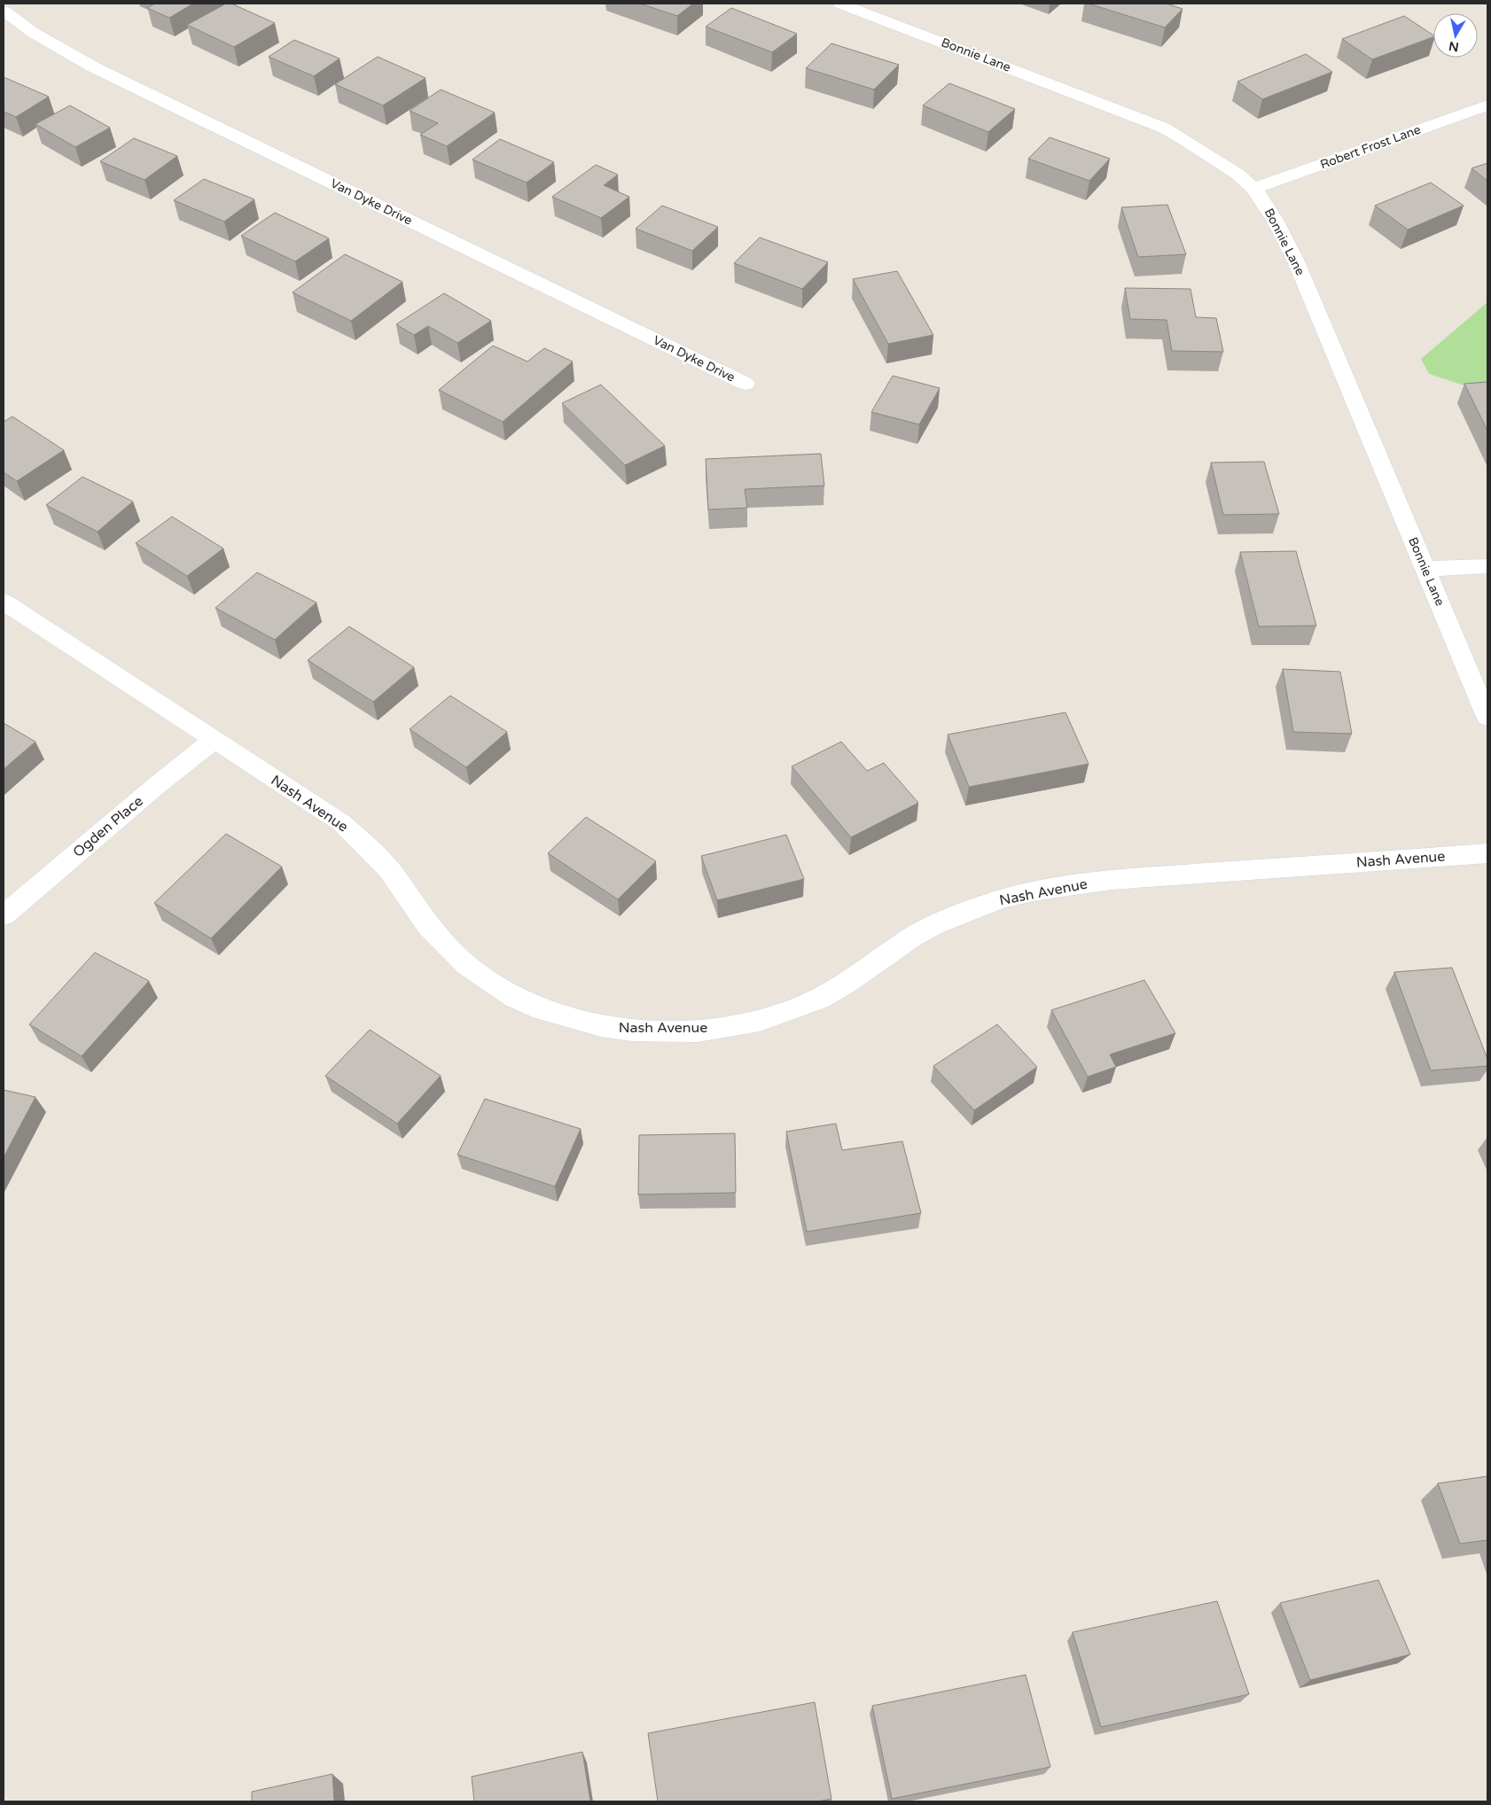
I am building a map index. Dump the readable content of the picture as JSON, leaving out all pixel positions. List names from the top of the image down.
{
  "streets": {
    "street": [
      "Bonnie Lane",
      "Robert Frost Lane",
      "Van Dyke Drive",
      "Nash Avenue",
      "Ogden Place"
    ]
  },
  "crossings": [
    ["Bonnie Lane", "Robert Frost Lane"],
    ["Nash Avenue", "Ogden Place"]
  ],
  "north": "bottom"
}
